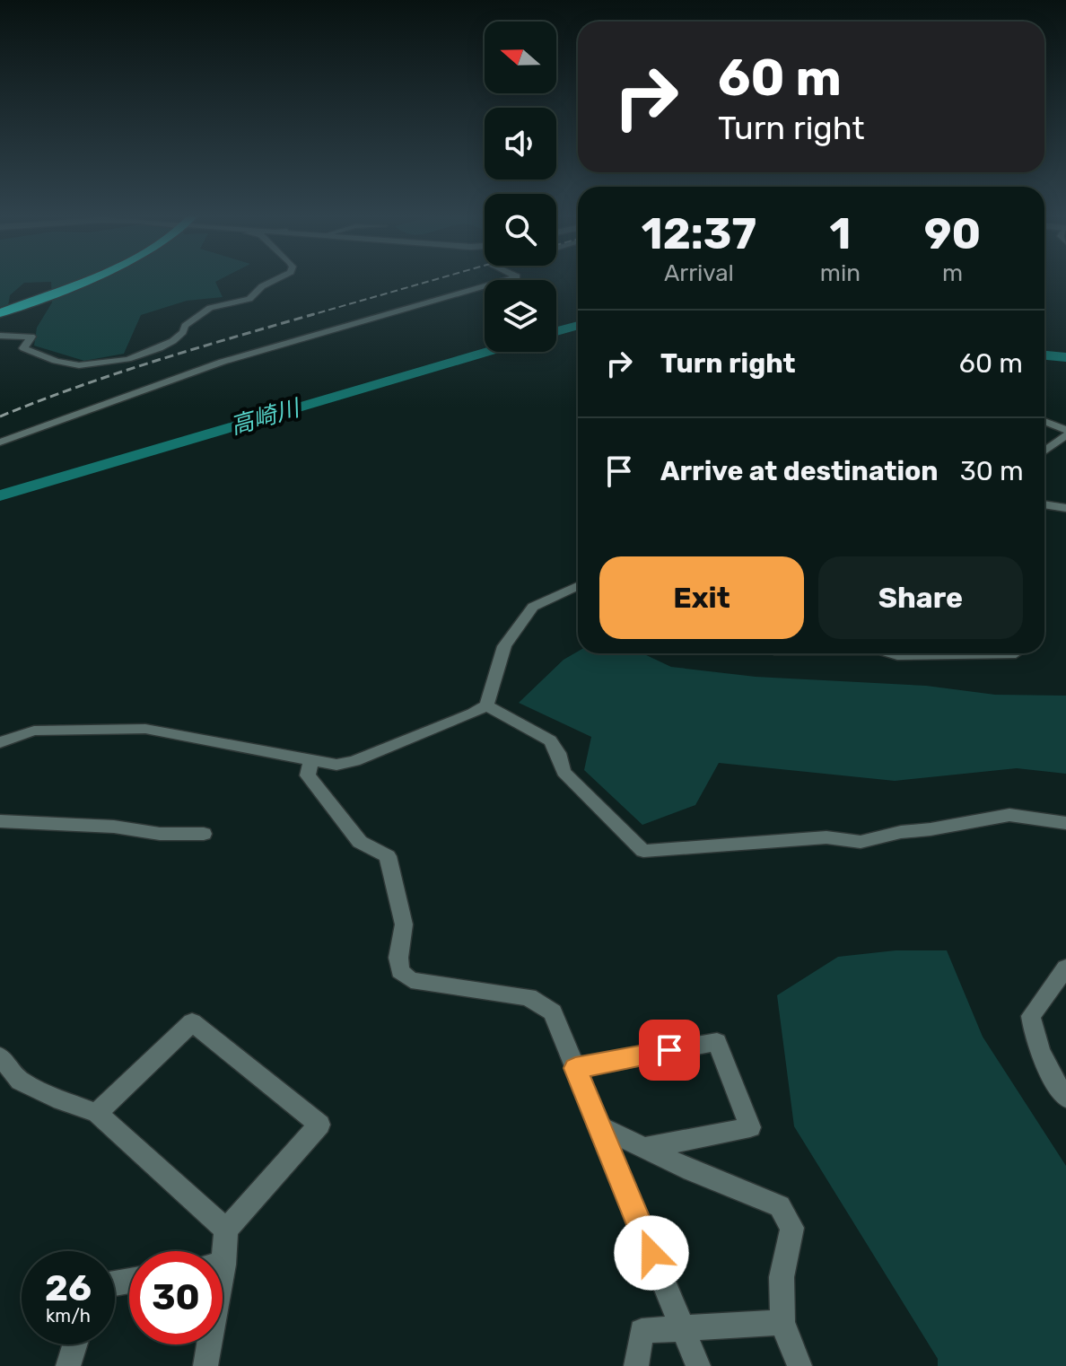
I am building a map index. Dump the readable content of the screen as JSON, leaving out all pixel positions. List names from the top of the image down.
{
  "water": ["高崎川"],
  "north": "left",
  "page": {
    "turn": ["60 m", "Turn right"],
    "eta": [
      "12:37",
      "Arrival",
      "1",
      "min",
      "90",
      "m"
    ],
    "list": [
      {
        "name": "Turn right",
        "value": "60 m"
      },
      {
        "name": "Arrive at destination",
        "value": "30 m"
      }
    ],
    "buttons": ["Exit", "Share"],
    "speed": "26 km/h",
    "limit": "30"
  }
}
